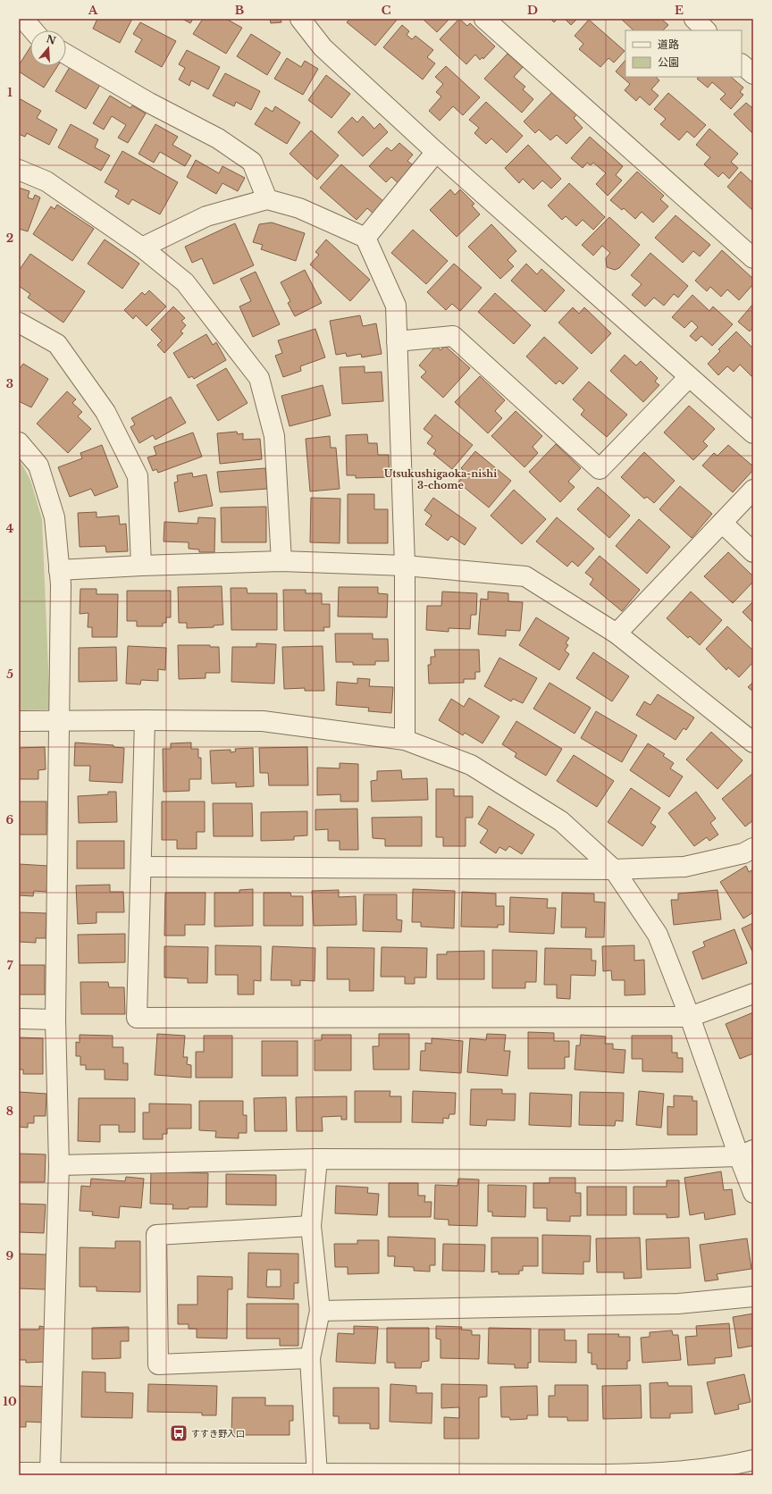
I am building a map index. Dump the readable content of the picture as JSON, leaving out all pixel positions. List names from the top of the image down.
{
  "districts": ["Utsukushigaoka-nishi 3-chome"],
  "places": {
    "bus stop": ["すすき野入口"]
  },
  "legend": ["道路", "公園"],
  "north": "top",
  "grid": {
    "columns": [
      "A",
      "B",
      "C",
      "D",
      "E"
    ],
    "rows": [
      "1",
      "2",
      "3",
      "4",
      "5",
      "6",
      "7",
      "8",
      "9",
      "10"
    ]
  }
}
